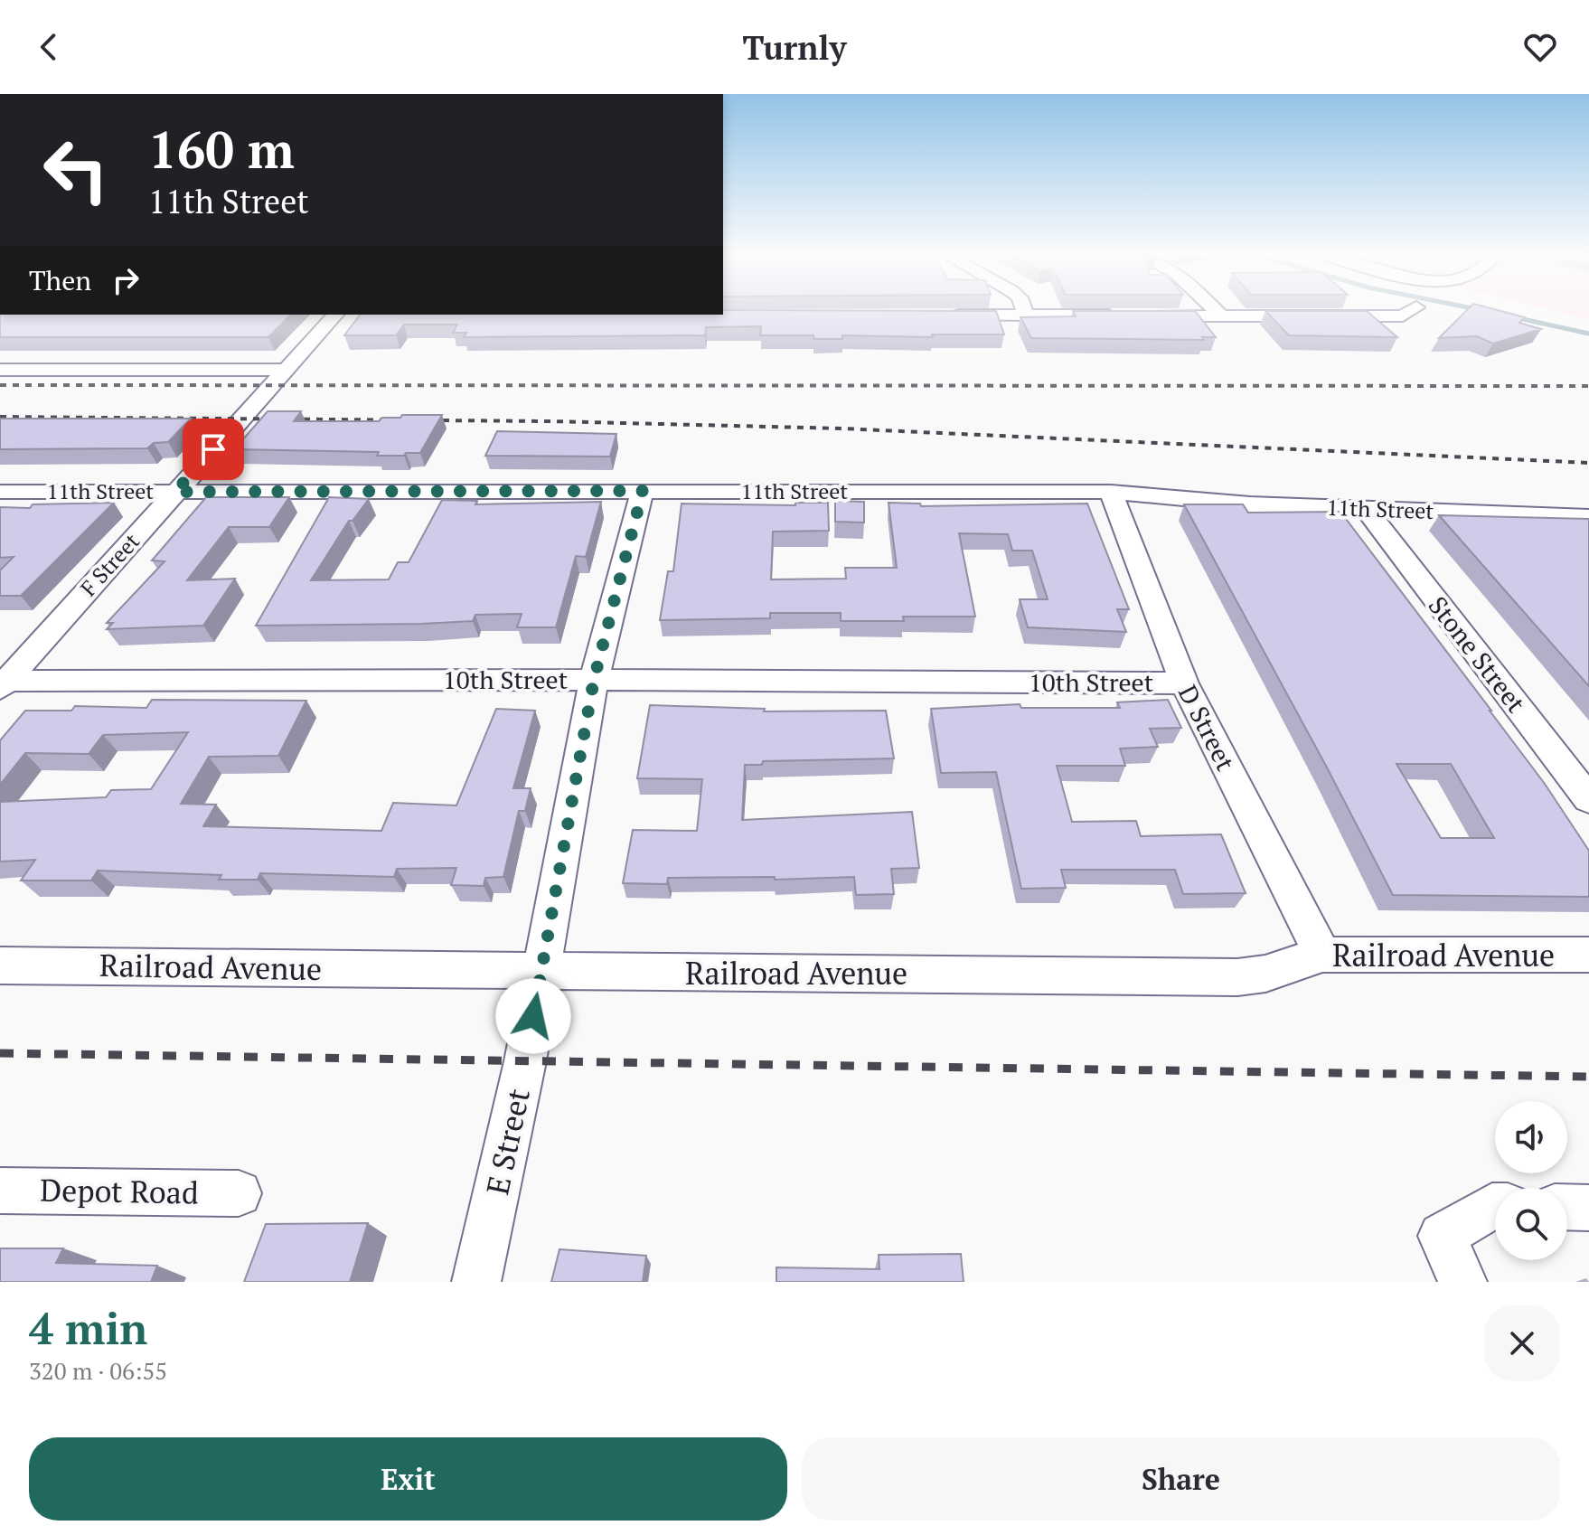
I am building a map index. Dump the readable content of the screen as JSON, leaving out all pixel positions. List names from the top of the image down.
{
  "streets": {
    "street": [
      "11th Street",
      "F Street",
      "Stone Street",
      "10th Street",
      "D Street",
      "Railroad Avenue",
      "E Street",
      "Depot Road"
    ]
  },
  "crossings": [
    ["11th Street", "F Street"],
    ["11th Street", "Stone Street"],
    ["11th Street", "D Street"],
    ["11th Street", "E Street"],
    ["F Street", "10th Street"],
    ["10th Street", "D Street"],
    ["10th Street", "E Street"],
    ["D Street", "Railroad Avenue"],
    ["Railroad Avenue", "E Street"]
  ],
  "page": {
    "header": "Turnly",
    "turn": ["160 m", "11th Street"],
    "then": "Then",
    "heading": ["4 min", "320 m · 06:55"],
    "buttons": ["Exit", "Share"]
  }
}
